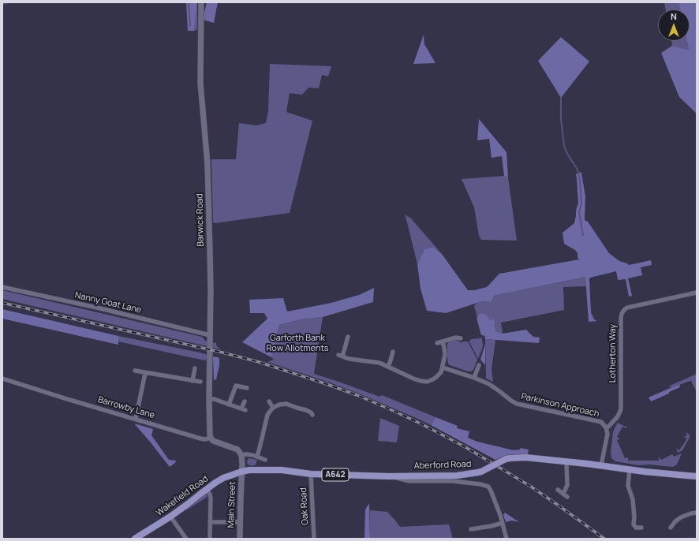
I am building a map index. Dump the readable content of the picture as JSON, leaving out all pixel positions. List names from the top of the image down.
{
  "streets": {
    "main road": ["Aberford Road", "A642", "Wakefield Road"],
    "street": [
      "Barwick Road",
      "Nanny Goat Lane",
      "Lotherton Way",
      "Parkinson Approach",
      "Barrowby Lane",
      "Main Street",
      "Oak Road"
    ]
  },
  "crossings": [
    ["Barwick Road", "Nanny Goat Lane"],
    ["Barwick Road", "Barrowby Lane"],
    ["Lotherton Way", "Parkinson Approach"],
    ["Parkinson Approach", "Aberford Road"],
    ["Aberford Road", "Wakefield Road"],
    ["Aberford Road", "Main Street"],
    ["Aberford Road", "Oak Road"],
    ["Wakefield Road", "Main Street"]
  ],
  "parks": ["Garforth Bank Row Allotments"],
  "north": "top"
}
